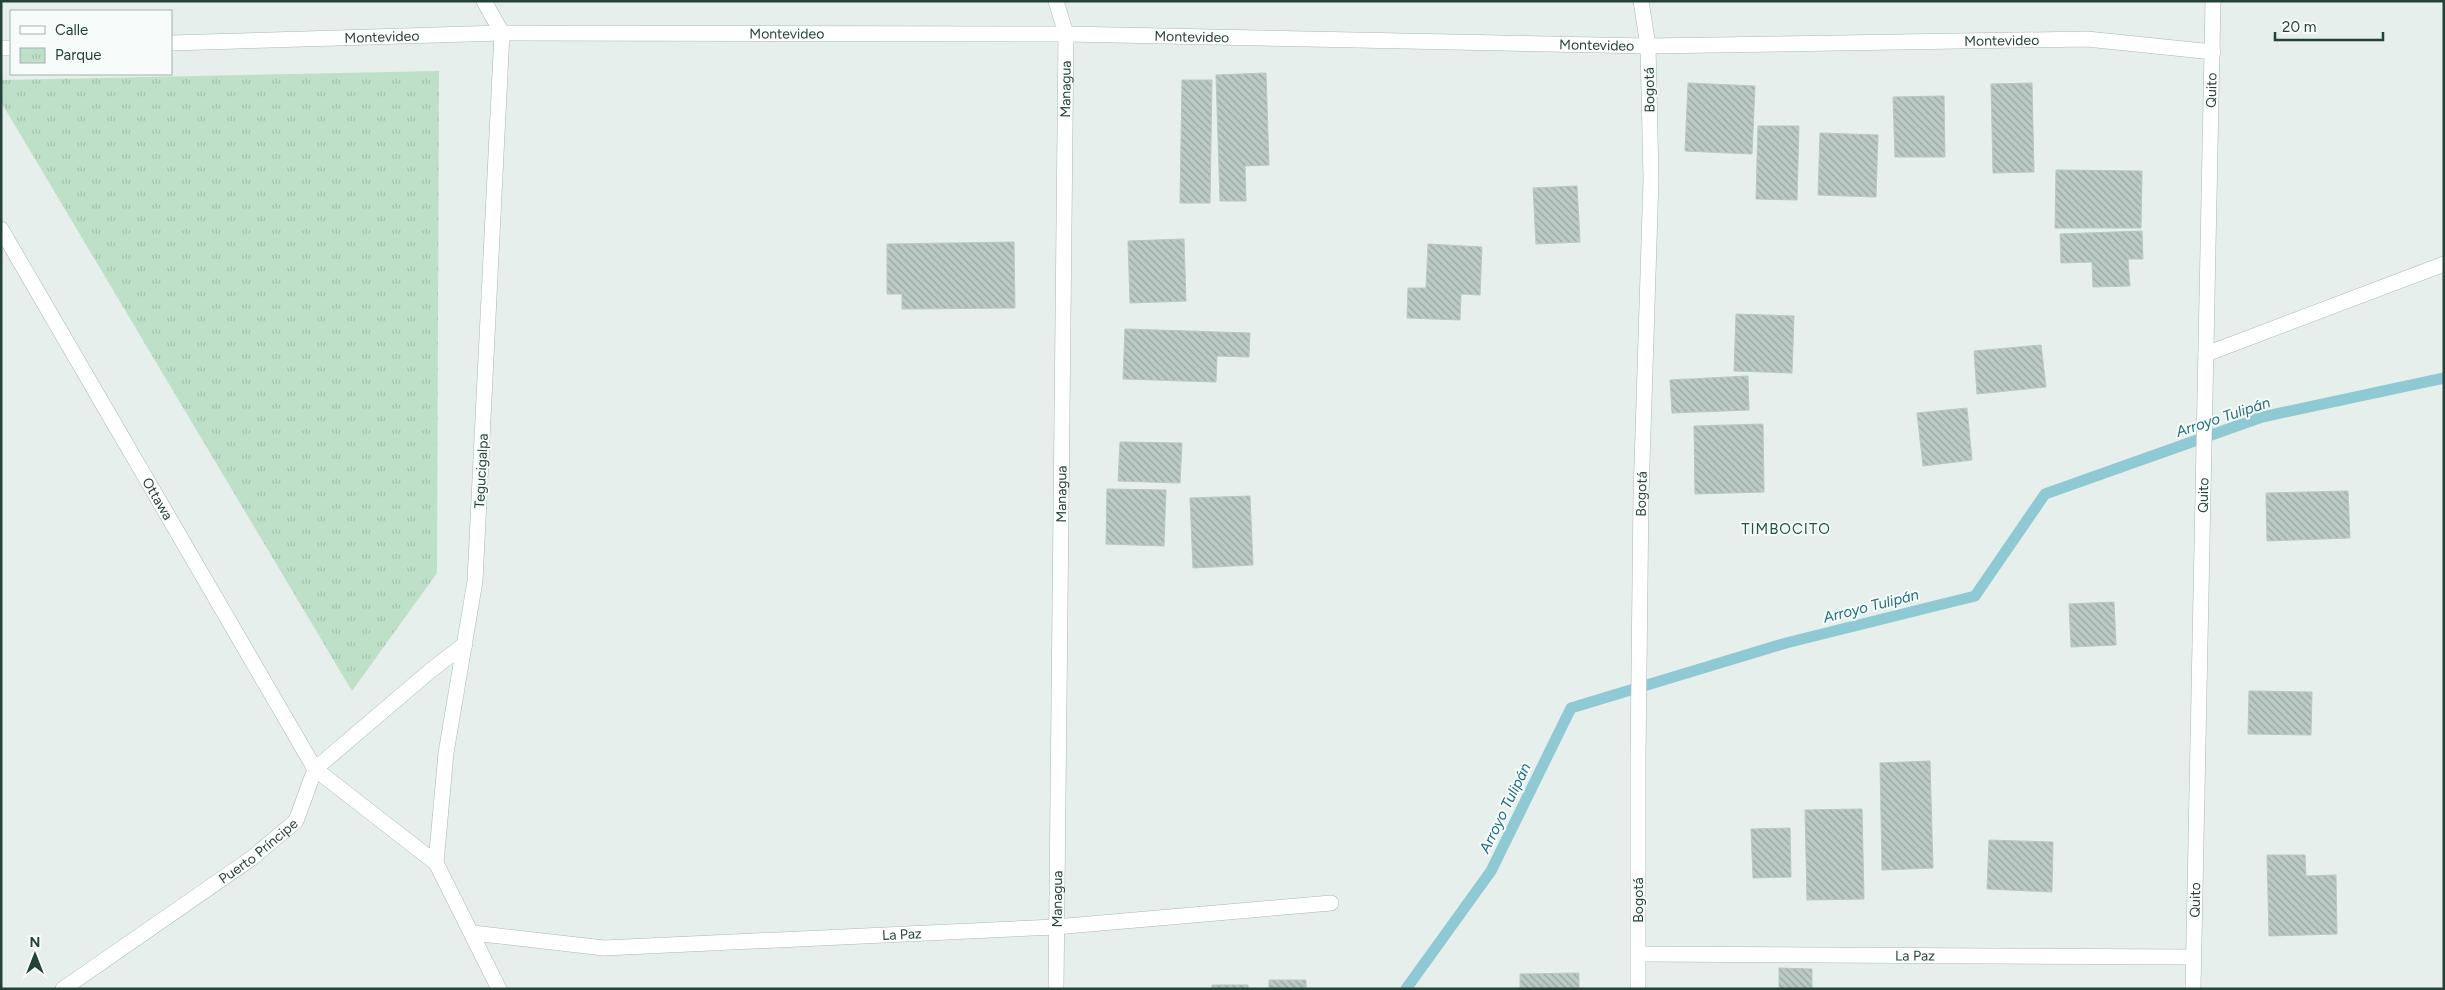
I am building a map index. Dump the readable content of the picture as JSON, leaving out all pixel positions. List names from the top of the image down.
{
  "streets": {
    "street": [
      "Montevideo",
      "Managua",
      "Bogotá",
      "Quito",
      "Tegucigalpa",
      "Ottawa",
      "Puerto Príncipe",
      "La Paz"
    ]
  },
  "crossings": [
    ["Montevideo", "Managua"],
    ["Montevideo", "Bogotá"],
    ["Montevideo", "Quito"],
    ["Montevideo", "Tegucigalpa"],
    ["Managua", "La Paz"],
    ["Bogotá", "La Paz"],
    ["Quito", "La Paz"],
    ["Tegucigalpa", "Puerto Príncipe"],
    ["Ottawa", "Puerto Príncipe"]
  ],
  "districts": ["TIMBOCITO"],
  "water": ["Arroyo Tulipán"],
  "legend": ["Calle", "Parque"],
  "scale_bar": "20 m",
  "north": "top"
}
